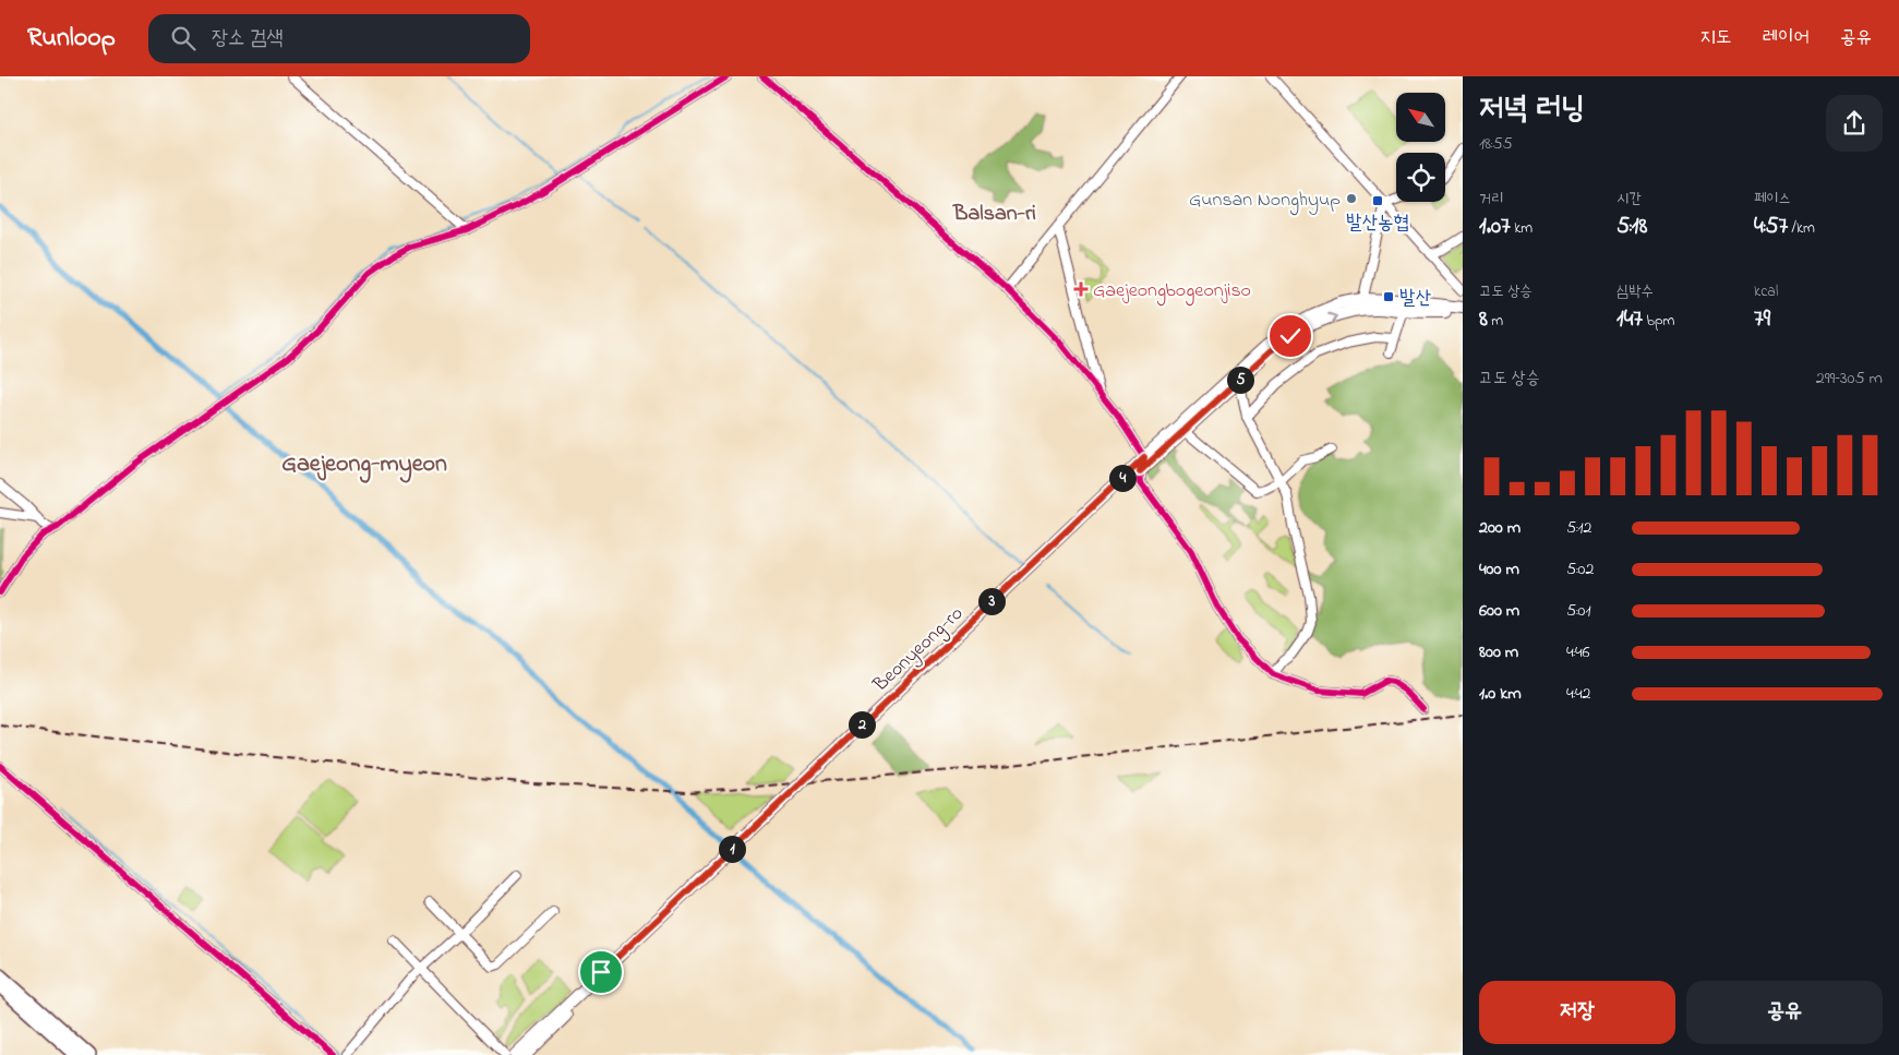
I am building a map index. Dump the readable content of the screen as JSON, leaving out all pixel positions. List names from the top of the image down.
{
  "streets": {
    "main road": ["Beonyeong-ro"]
  },
  "districts": ["Balsan-ri", "Gaejeong-myeon"],
  "places": {
    "other": ["Gunsan Nonghyup"],
    "transit": ["발산농협", "발산"],
    "health": ["Gaejeongbogeonjiso"]
  },
  "north": "top left",
  "page": {
    "header": "Runloop",
    "search": "장소 검색",
    "nav": ["지도", "레이어", "공유"],
    "heading": ["저녁 러닝", "18:55"],
    "stats": [
      ["거리", "1.07 km"],
      ["시간", "5:18"],
      ["페이스", "4:57 /km"],
      ["고도 상승", "8 m"],
      ["심박수", "147 bpm"],
      ["kcal", "79"]
    ],
    "chart": ["고도 상승", "299–305 m"],
    "pins": [
      "5",
      "4",
      "3",
      "2",
      "1"
    ],
    "list": [
      {
        "name": "200 m",
        "note": "5:12"
      },
      {
        "name": "400 m",
        "note": "5:02"
      },
      {
        "name": "600 m",
        "note": "5:01"
      },
      {
        "name": "800 m",
        "note": "4:46"
      },
      {
        "name": "1.0 km",
        "note": "4:42"
      }
    ],
    "buttons": ["저장", "공유"]
  }
}
